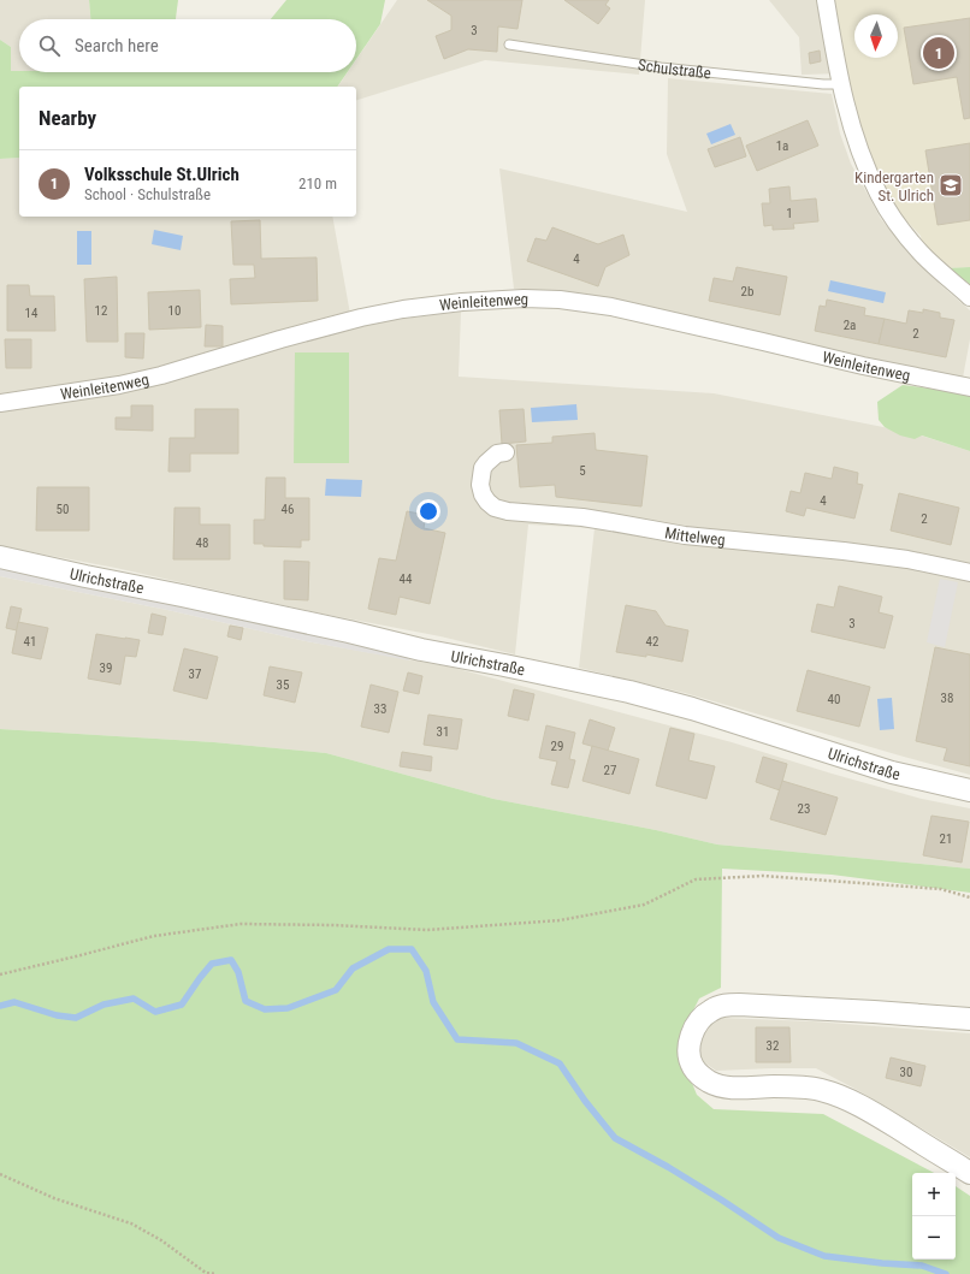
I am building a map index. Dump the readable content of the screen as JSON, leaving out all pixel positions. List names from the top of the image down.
{
  "streets": {
    "street": ["Weinleitenweg", "Mittelweg", "Ulrichstraße"],
    "lane": ["Schulstraße"]
  },
  "places": {
    "school or university": ["Kindergarten St. Ulrich"]
  },
  "house_numbers": [
    "3",
    "1a",
    "1",
    "4",
    "2b",
    "12",
    "10",
    "14",
    "2a",
    "2",
    "5",
    "4",
    "50",
    "46",
    "2",
    "48",
    "44",
    "3",
    "41",
    "42",
    "39",
    "37",
    "35",
    "38",
    "40",
    "33",
    "31",
    "29",
    "27",
    "23",
    "21",
    "32",
    "30"
  ],
  "north": "bottom",
  "page": {
    "search": "Search here",
    "pins": "1",
    "heading": "Nearby",
    "list": [
      {
        "mark": "1",
        "name": "Volksschule St.Ulrich",
        "note": "School · Schulstraße",
        "value": "210 m"
      }
    ],
    "map_buttons": ["+", "−"]
  }
}
